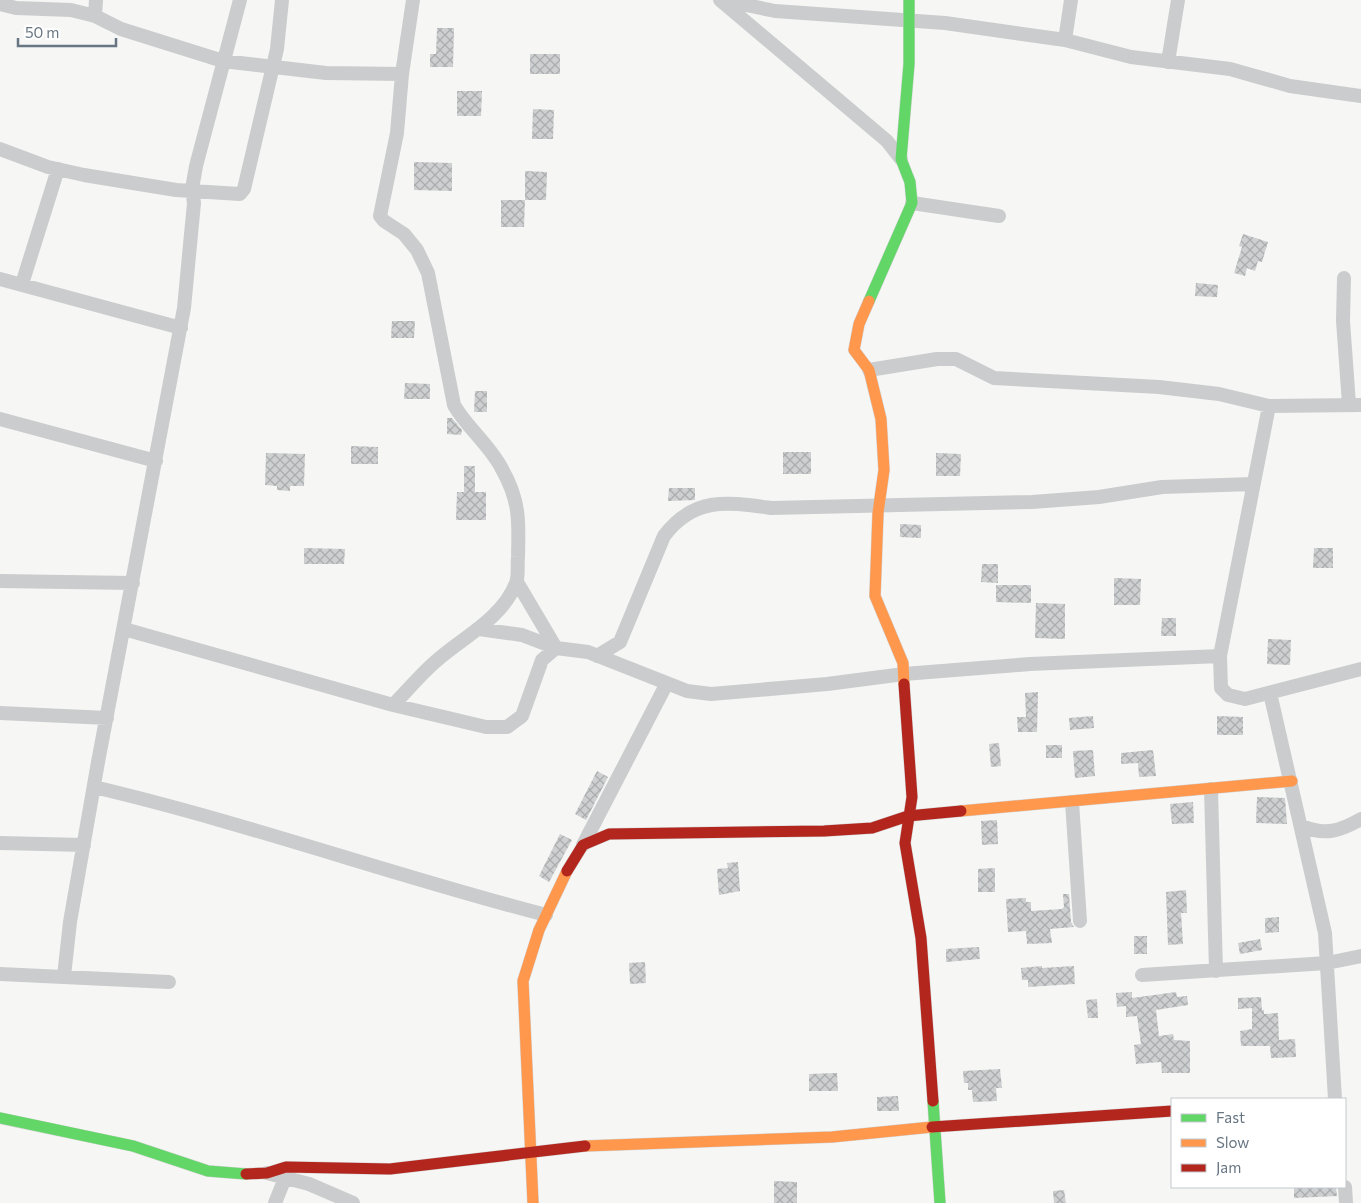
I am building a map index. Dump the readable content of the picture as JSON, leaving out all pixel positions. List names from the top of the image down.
{
  "legend": ["Fast", "Slow", "Jam"],
  "scale_bar": "50 m"
}
